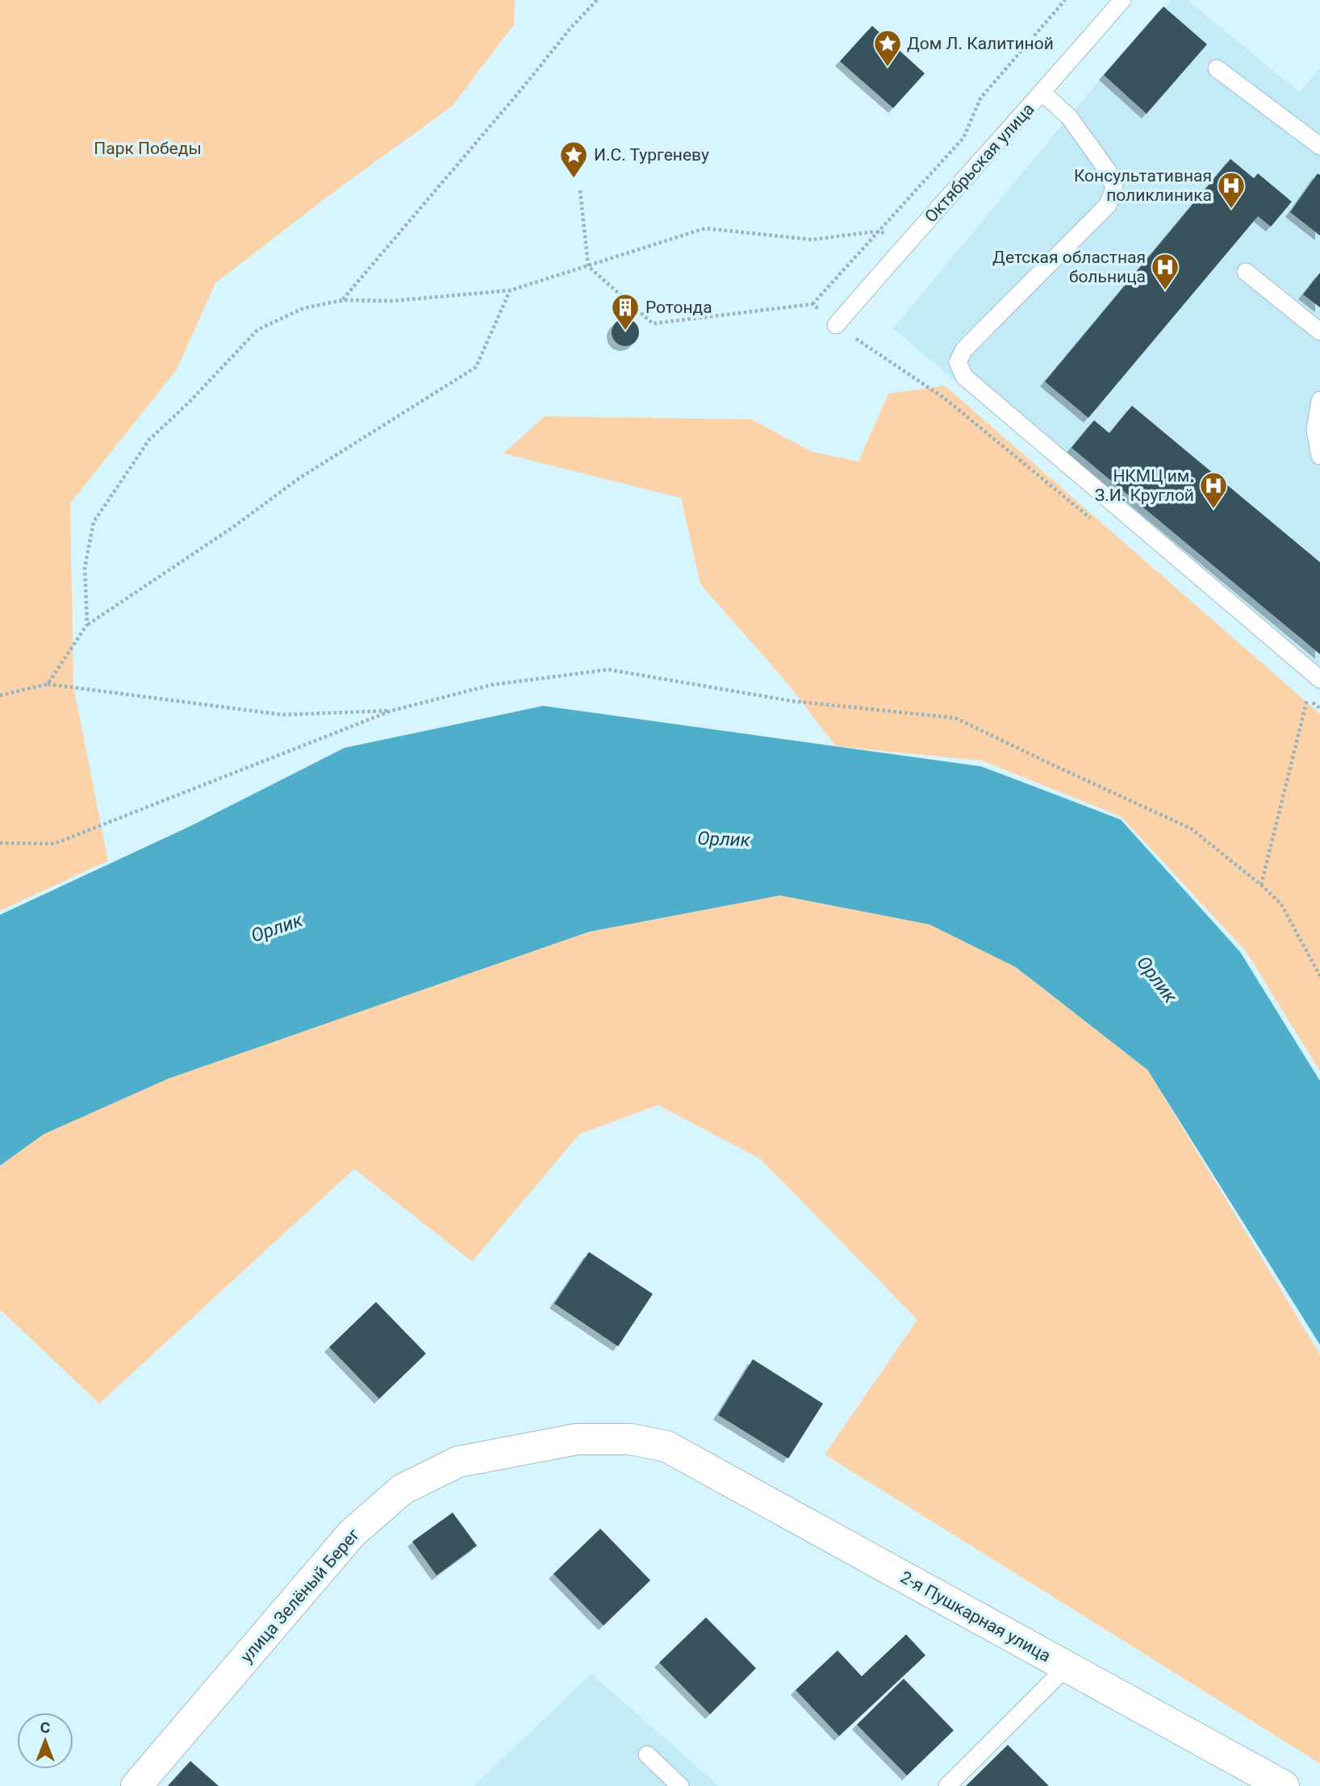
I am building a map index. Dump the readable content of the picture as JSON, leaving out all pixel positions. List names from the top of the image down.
{
  "streets": {
    "street": ["улица Зелёный Берег", "2-я Пушкарная улица"],
    "lane": ["Октябрьская улица"]
  },
  "crossings": [
    ["улица Зелёный Берег", "2-я Пушкарная улица"]
  ],
  "water": ["Орлик"],
  "parks": ["Парк Победы"],
  "places": {
    "place": ["Дом Л. Калитиной", "И.С. Тургеневу"],
    "hospital": ["Консультативная поликлиника", "Детская областная больница", "НКМЦ им. З.И. Круглой"],
    "building": ["Ротонда"]
  },
  "north": "top"
}
